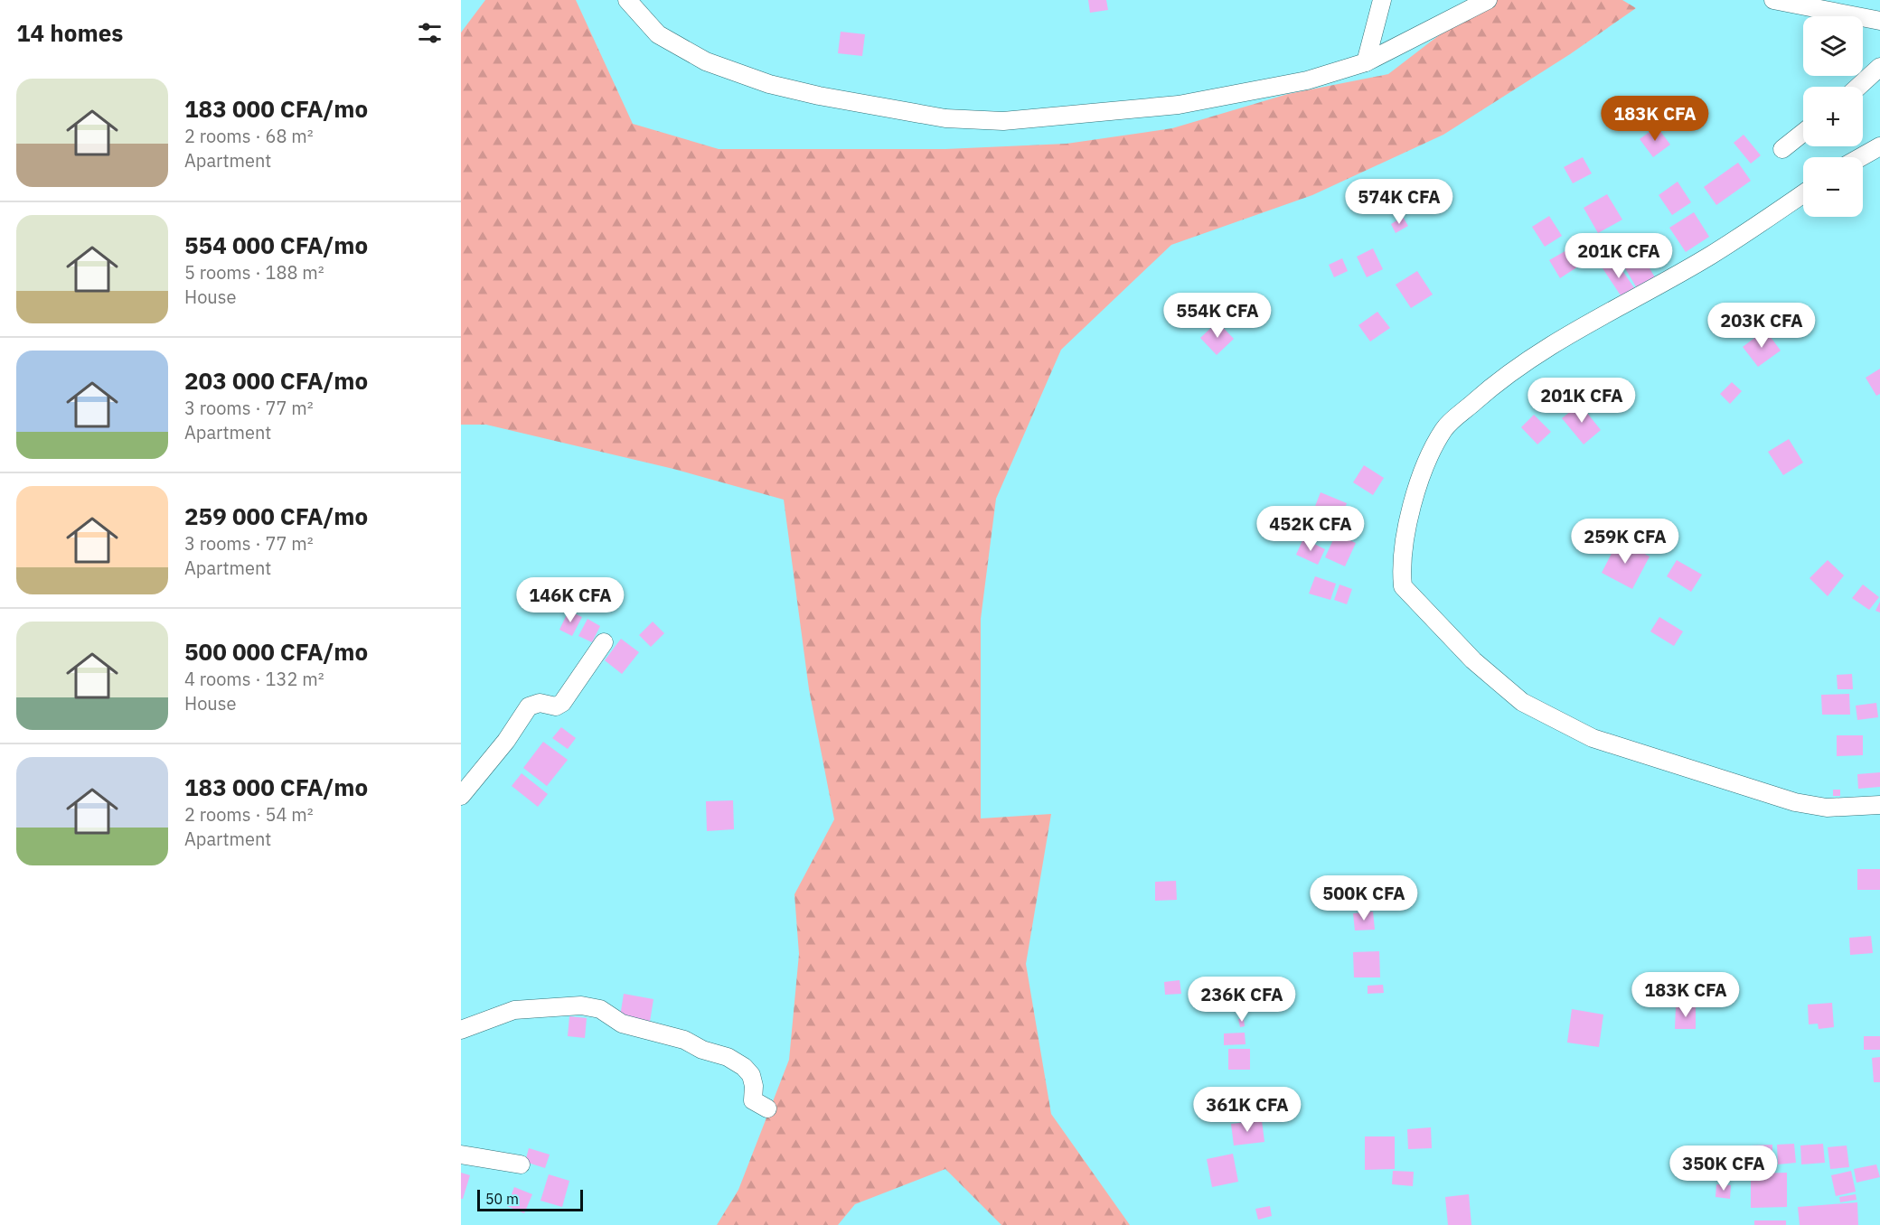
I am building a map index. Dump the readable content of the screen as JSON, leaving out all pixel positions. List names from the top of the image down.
{
  "scale_bar": "50 m",
  "page": {
    "heading": "14 homes",
    "map_buttons": ["+", "−"],
    "list": [
      {
        "name": "183 000 CFA/mo",
        "note": "2 rooms · 68 m² · Apartment"
      },
      {
        "name": "554 000 CFA/mo",
        "note": "5 rooms · 188 m² · House"
      },
      {
        "name": "203 000 CFA/mo",
        "note": "3 rooms · 77 m² · Apartment"
      },
      {
        "name": "259 000 CFA/mo",
        "note": "3 rooms · 77 m² · Apartment"
      },
      {
        "name": "500 000 CFA/mo",
        "note": "4 rooms · 132 m² · House"
      },
      {
        "name": "183 000 CFA/mo",
        "note": "2 rooms · 54 m² · Apartment"
      }
    ],
    "price": [
      "183K CFA",
      "574K CFA",
      "201K CFA",
      "554K CFA",
      "203K CFA",
      "201K CFA",
      "452K CFA",
      "259K CFA",
      "146K CFA",
      "500K CFA",
      "183K CFA",
      "236K CFA",
      "361K CFA",
      "350K CFA"
    ],
    "scale": "50 m"
  }
}
